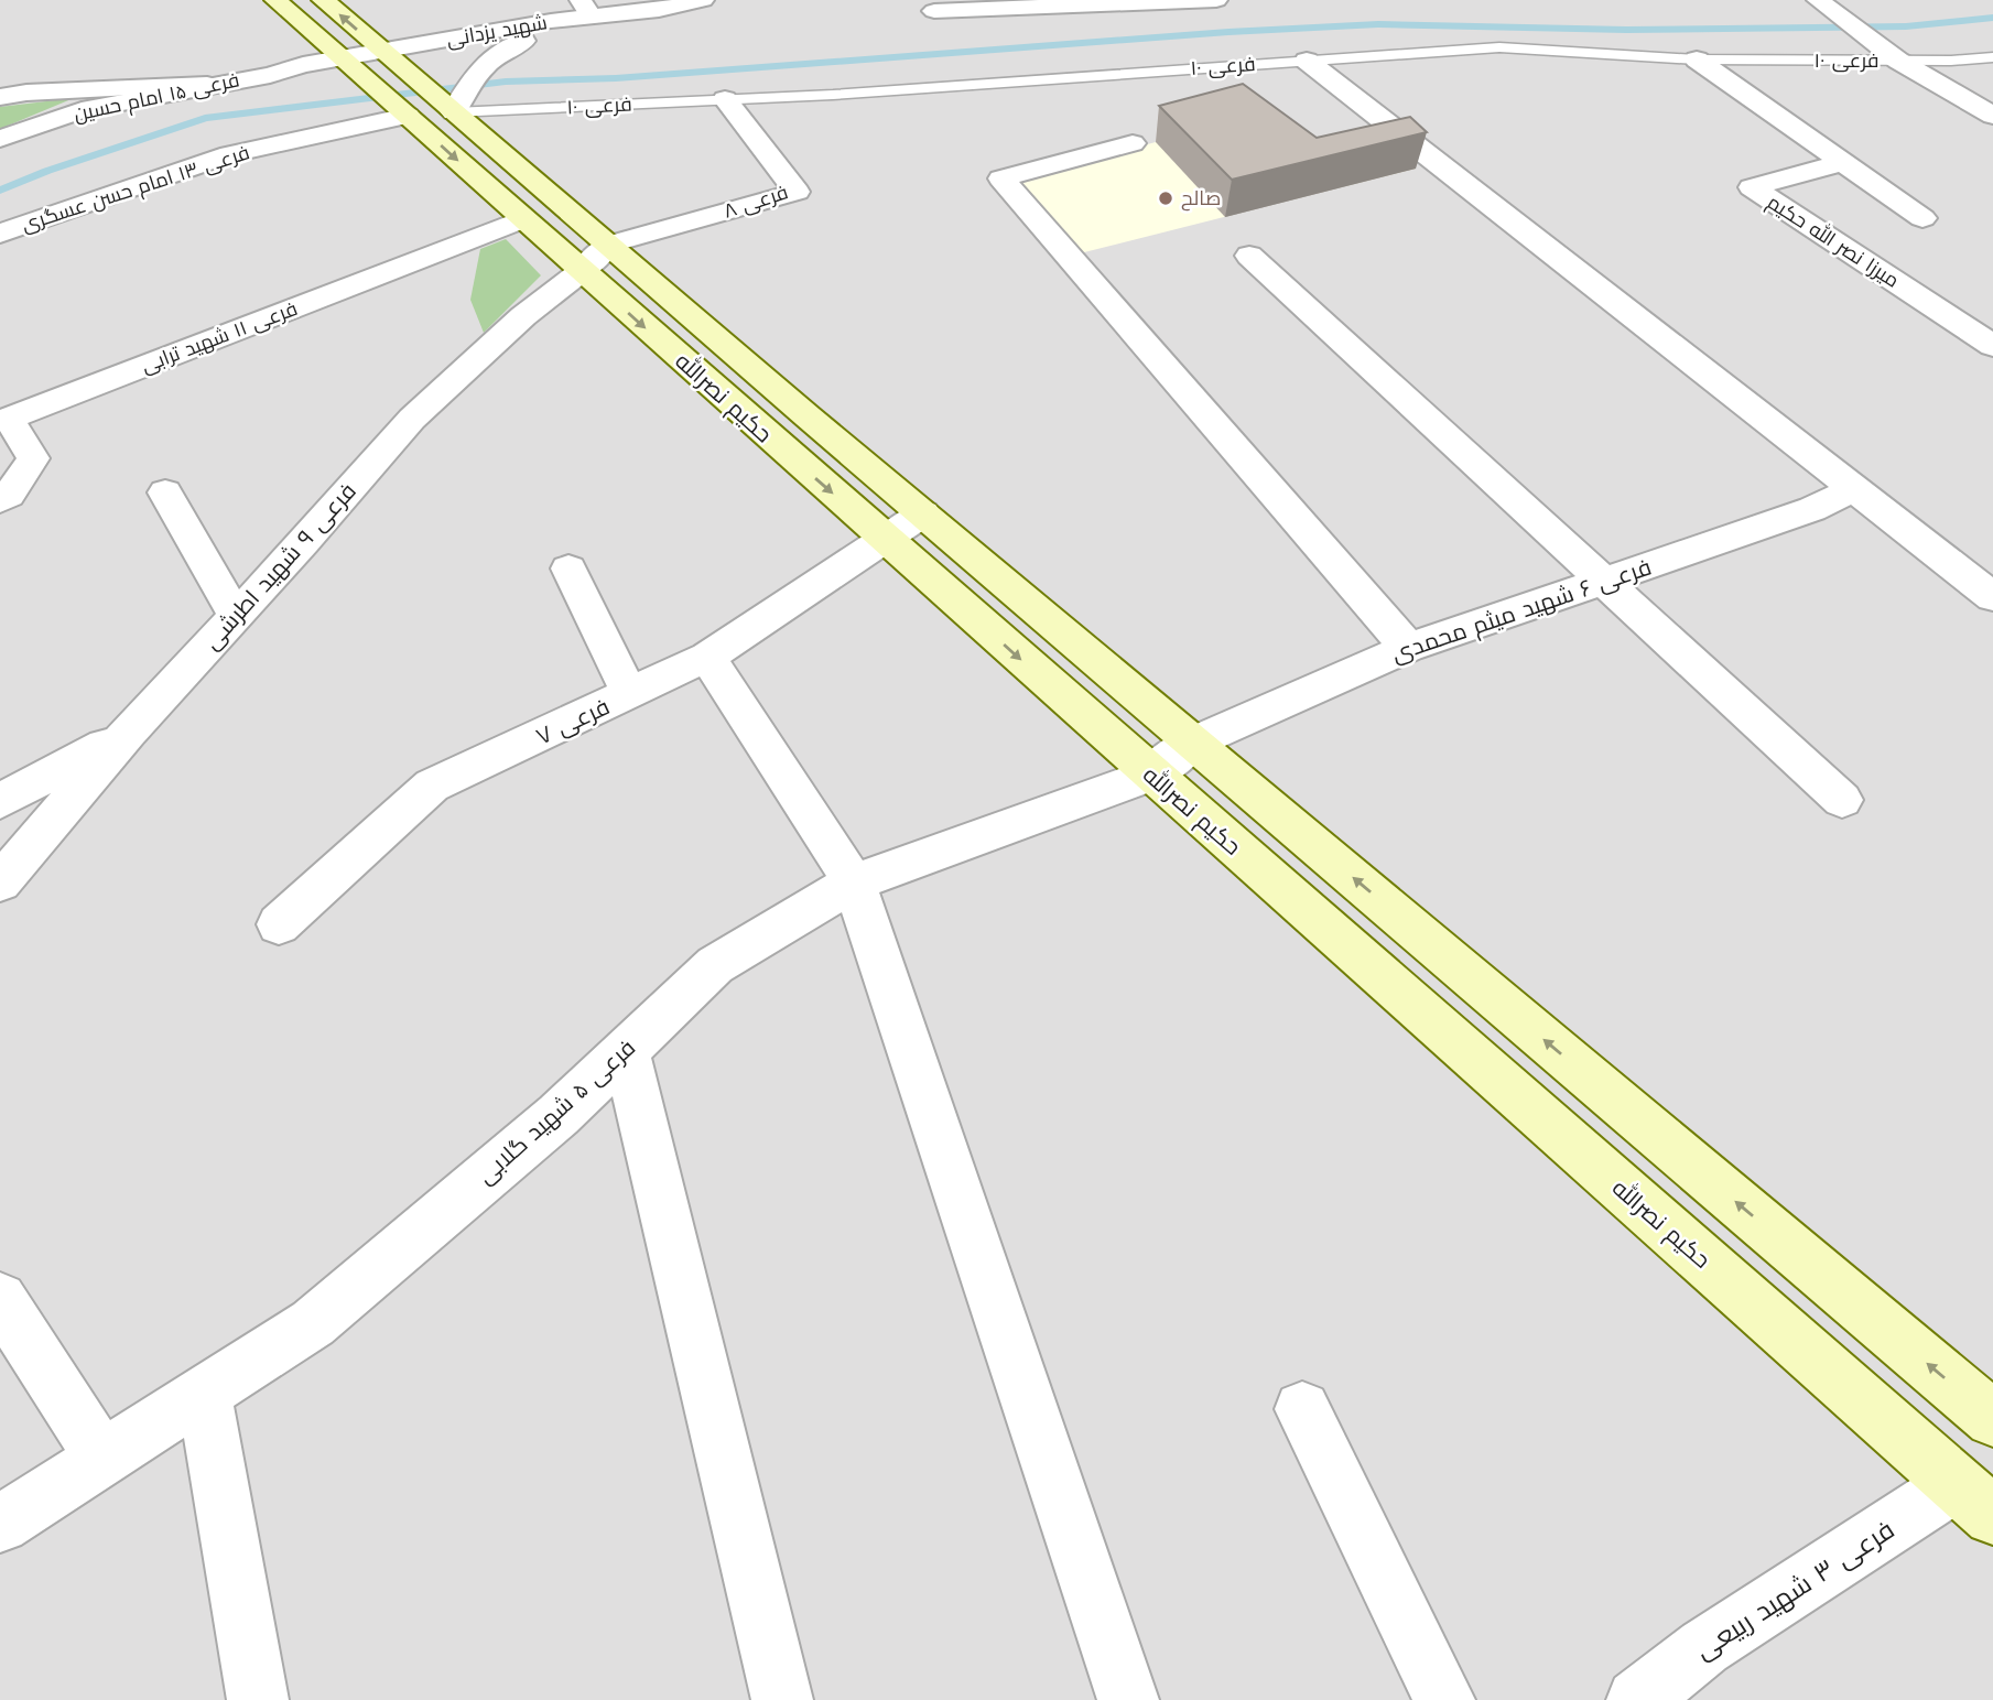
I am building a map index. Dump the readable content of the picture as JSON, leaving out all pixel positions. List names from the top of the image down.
{
  "streets": {
    "main road": ["حکیم نصرالله"],
    "street": [
      "شهید یزدانی",
      "فرعی ۱۵ امام حسین",
      "فرعی ۱۳ امام حسن عسگری",
      "فرعی ۸",
      "میرزا نصر الله حکیم",
      "فرعی ۱۱ شهید ترابی",
      "فرعی ۹ شهید اطرشی",
      "فرعی ۶ شهید میثم محمدی",
      "فرعی ۷",
      "فرعی ۵ شهید گلابی",
      "فرعی ۳ شهید ربیعی"
    ],
    "lane": ["فرعی ۱۰"]
  },
  "crossings": [
    ["شهید یزدانی", "فرعی ۱۰"],
    ["شهید یزدانی", "فرعی ۱۵ امام حسین"],
    ["شهید یزدانی", "فرعی ۱۳ امام حسن عسگری"],
    ["شهید یزدانی", "حکیم نصرالله"],
    ["فرعی ۱۰", "فرعی ۱۵ امام حسین"],
    ["فرعی ۱۰", "فرعی ۱۳ امام حسن عسگری"],
    ["فرعی ۱۰", "فرعی ۸"],
    ["فرعی ۱۰", "حکیم نصرالله"],
    ["فرعی ۱۵ امام حسین", "فرعی ۱۳ امام حسن عسگری"],
    ["فرعی ۱۵ امام حسین", "حکیم نصرالله"],
    ["فرعی ۱۳ امام حسن عسگری", "حکیم نصرالله"],
    ["فرعی ۸", "حکیم نصرالله"],
    ["فرعی ۸", "فرعی ۹ شهید اطرشی"],
    ["فرعی ۱۱ شهید ترابی", "حکیم نصرالله"],
    ["حکیم نصرالله", "فرعی ۹ شهید اطرشی"],
    ["حکیم نصرالله", "فرعی ۶ شهید میثم محمدی"],
    ["حکیم نصرالله", "فرعی ۷"],
    ["حکیم نصرالله", "فرعی ۵ شهید گلابی"],
    ["حکیم نصرالله", "فرعی ۳ شهید ربیعی"],
    ["فرعی ۶ شهید میثم محمدی", "فرعی ۵ شهید گلابی"]
  ],
  "places": ["صالح"]
}
